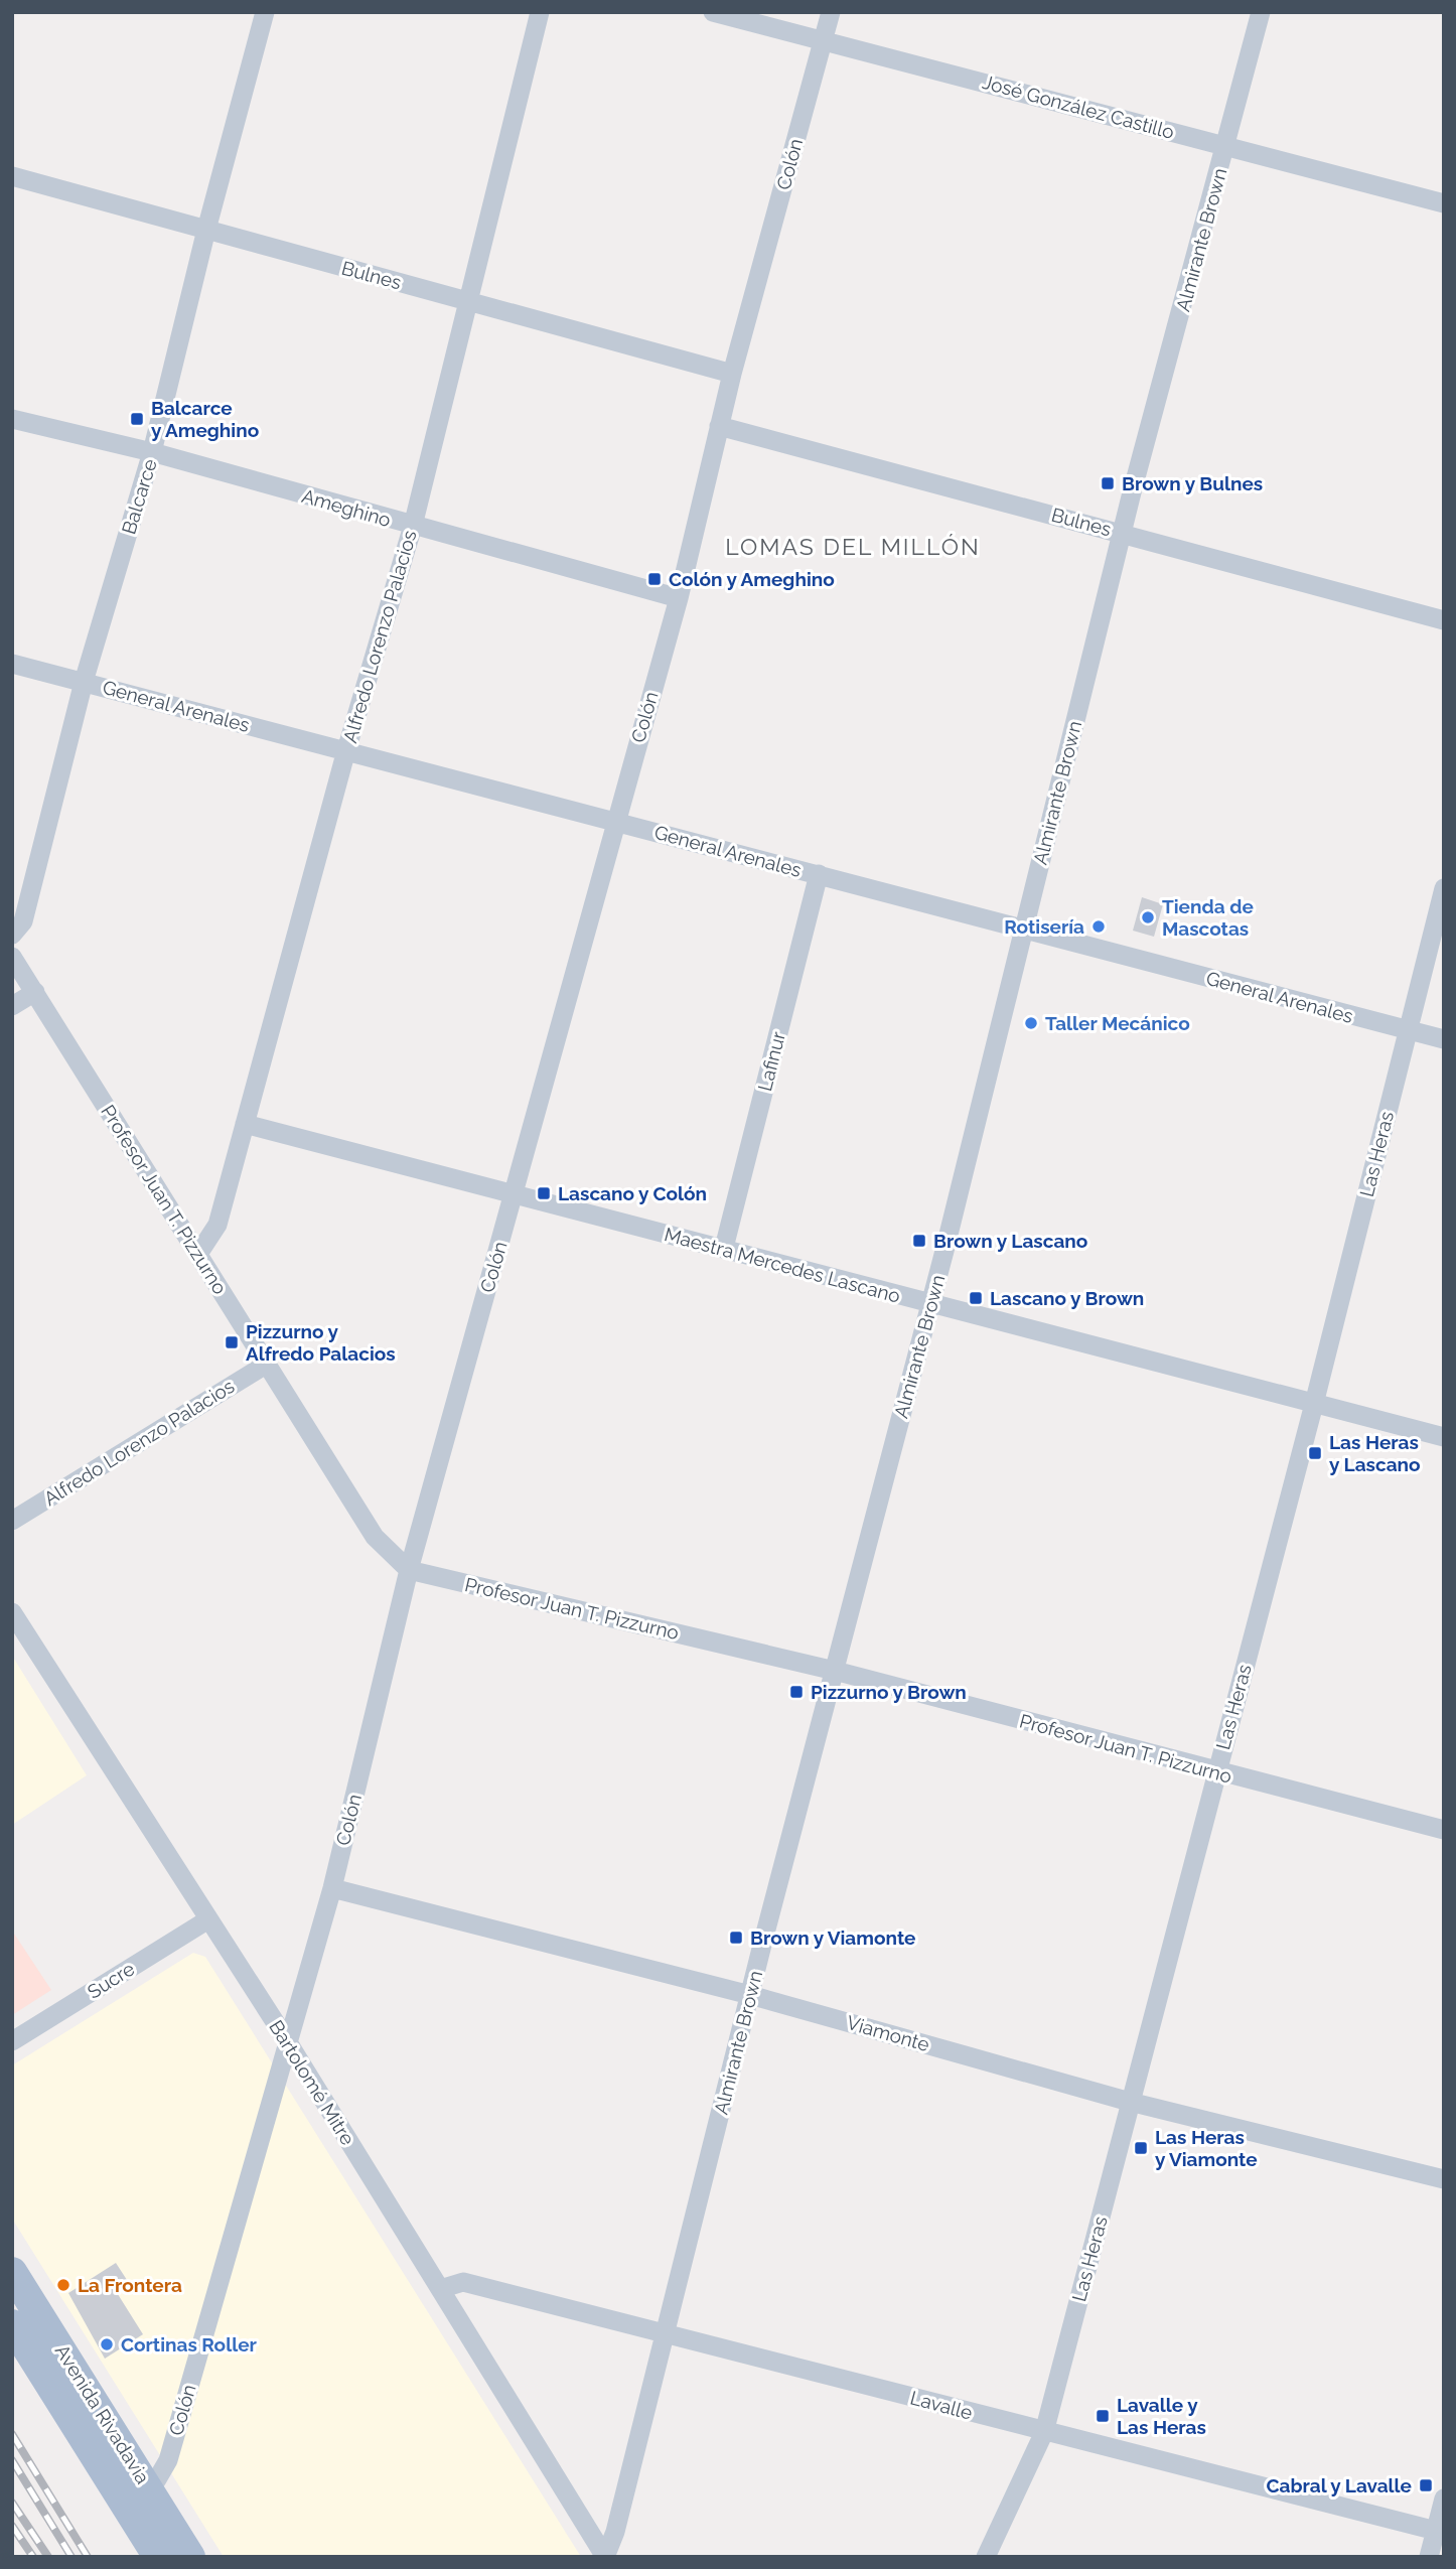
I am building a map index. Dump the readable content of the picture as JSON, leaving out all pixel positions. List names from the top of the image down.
{
  "streets": {
    "main road": ["Avenida Rivadavia"],
    "street": [
      "José González Castillo",
      "Colón",
      "Almirante Brown",
      "Bulnes",
      "Balcarce",
      "Ameghino",
      "Alfredo Lorenzo Palacios",
      "General Arenales",
      "Lafinur",
      "Las Heras",
      "Profesor Juan T. Pizzurno",
      "Maestra Mercedes Lascano",
      "Sucre",
      "Viamonte",
      "Bartolomé Mitre",
      "Lavalle"
    ]
  },
  "crossings": [
    ["José González Castillo", "Colón"],
    ["José González Castillo", "Almirante Brown"],
    ["Colón", "Bulnes"],
    ["Colón", "Ameghino"],
    ["Colón", "General Arenales"],
    ["Colón", "Profesor Juan T. Pizzurno"],
    ["Colón", "Maestra Mercedes Lascano"],
    ["Colón", "Viamonte"],
    ["Colón", "Bartolomé Mitre"],
    ["Colón", "Avenida Rivadavia"],
    ["Almirante Brown", "Bulnes"],
    ["Almirante Brown", "General Arenales"],
    ["Almirante Brown", "Profesor Juan T. Pizzurno"],
    ["Almirante Brown", "Maestra Mercedes Lascano"],
    ["Almirante Brown", "Viamonte"],
    ["Almirante Brown", "Bartolomé Mitre"],
    ["Almirante Brown", "Lavalle"],
    ["Bulnes", "Balcarce"],
    ["Bulnes", "Alfredo Lorenzo Palacios"],
    ["Balcarce", "Ameghino"],
    ["Balcarce", "General Arenales"],
    ["Ameghino", "Alfredo Lorenzo Palacios"],
    ["Alfredo Lorenzo Palacios", "General Arenales"],
    ["Alfredo Lorenzo Palacios", "Profesor Juan T. Pizzurno"],
    ["Alfredo Lorenzo Palacios", "Maestra Mercedes Lascano"],
    ["General Arenales", "Lafinur"],
    ["General Arenales", "Las Heras"],
    ["Lafinur", "Maestra Mercedes Lascano"],
    ["Las Heras", "Profesor Juan T. Pizzurno"],
    ["Las Heras", "Maestra Mercedes Lascano"],
    ["Las Heras", "Viamonte"],
    ["Las Heras", "Lavalle"],
    ["Sucre", "Bartolomé Mitre"],
    ["Bartolomé Mitre", "Lavalle"]
  ],
  "districts": ["LOMAS DEL MILLÓN"],
  "places": {
    "transit": [
      "Balcarce y Ameghino",
      "Brown y Bulnes",
      "Colón y Ameghino",
      "Lascano y Colón",
      "Brown y Lascano",
      "Lascano y Brown",
      "Pizzurno y Alfredo Palacios",
      "Las Heras y Lascano",
      "Pizzurno y Brown",
      "Brown y Viamonte",
      "Las Heras y Viamonte",
      "Lavalle y Las Heras",
      "Cabral y Lavalle"
    ],
    "other": [
      "Tienda de Mascotas",
      "Rotisería",
      "Taller Mecánico",
      "La Frontera",
      "Cortinas Roller"
    ]
  }
}
